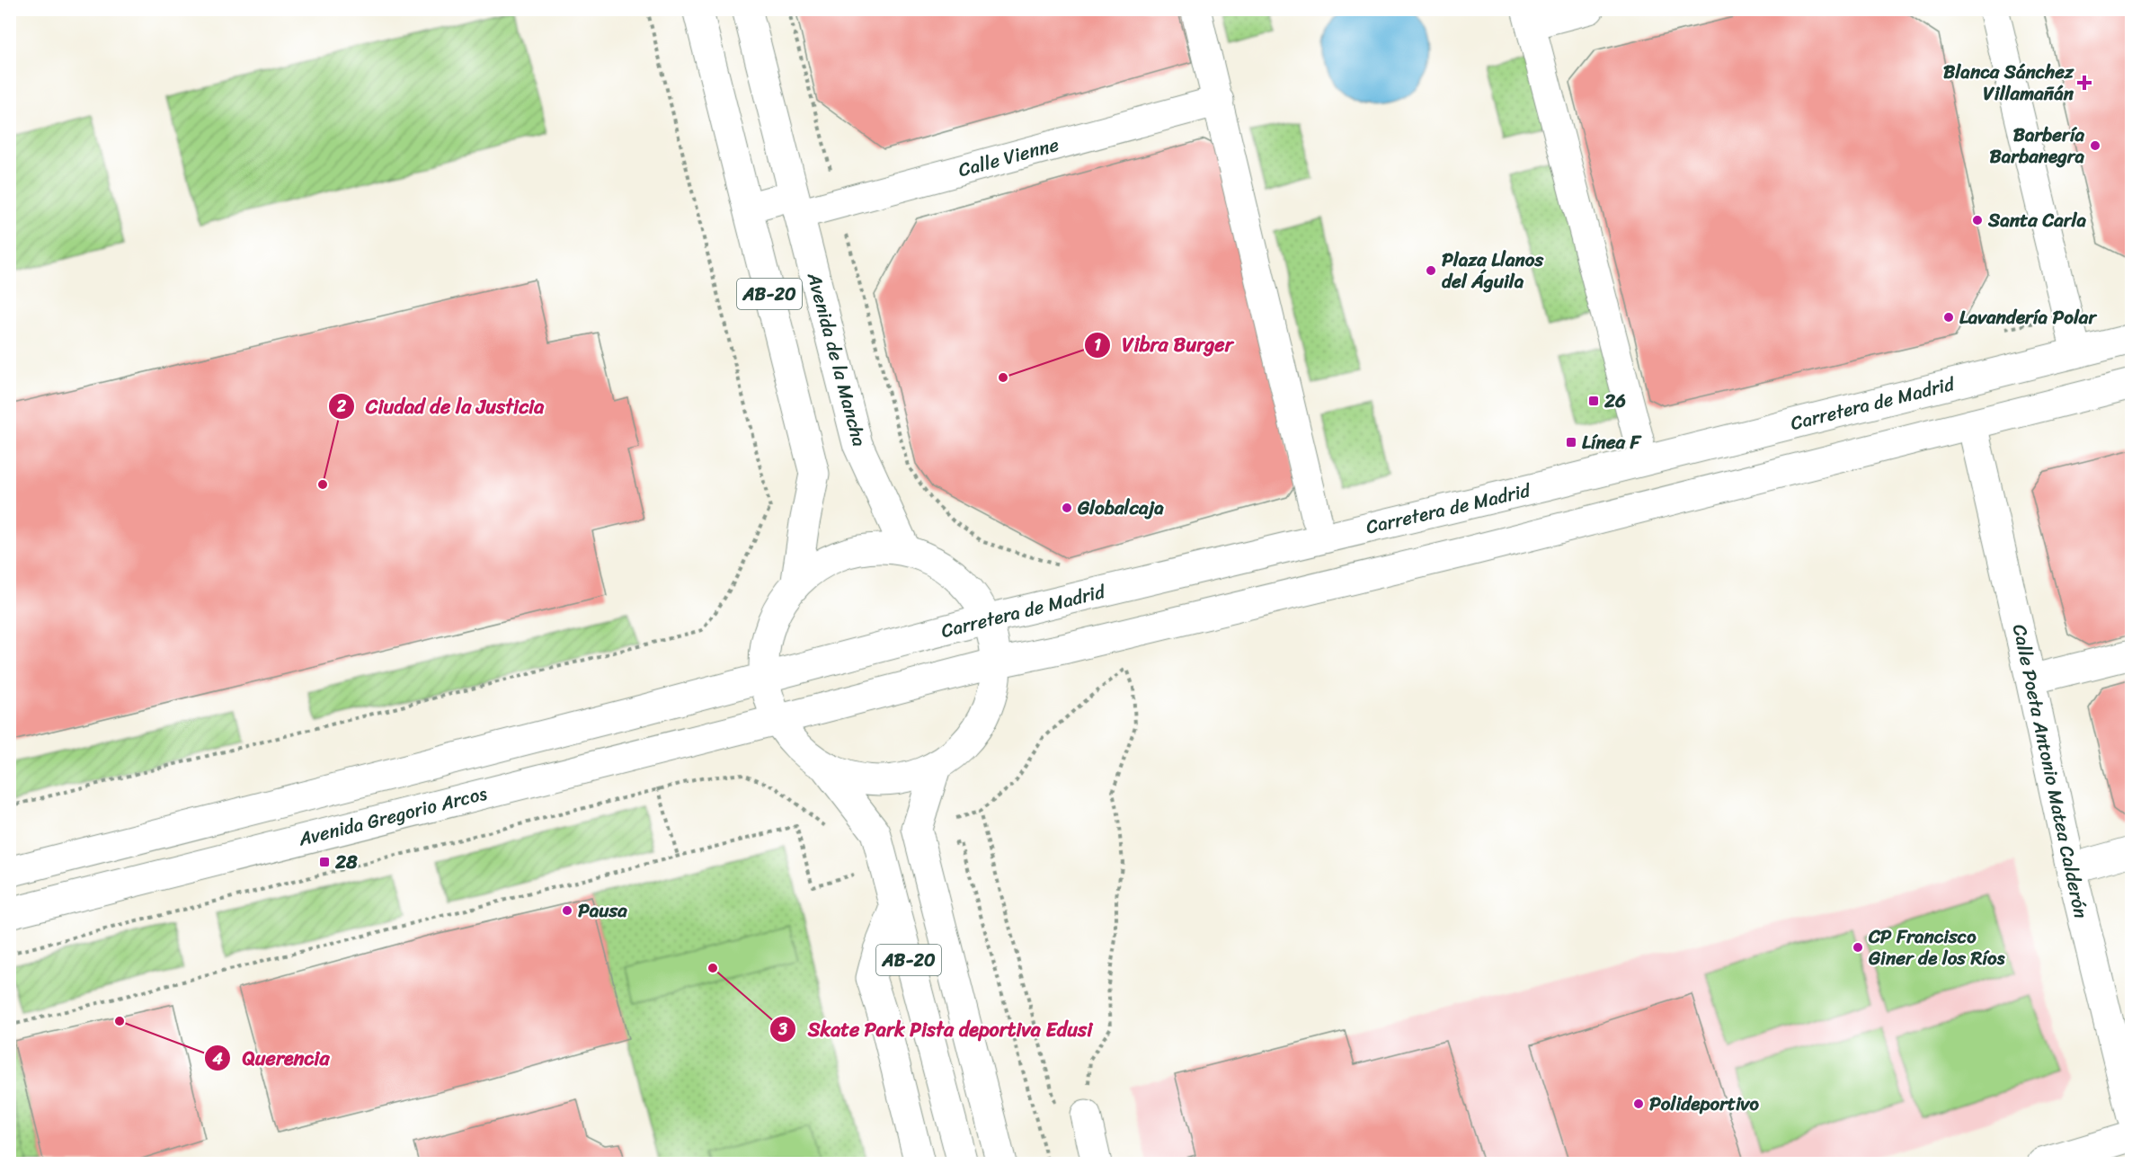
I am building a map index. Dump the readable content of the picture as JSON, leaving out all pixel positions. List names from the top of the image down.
{
  "streets": {
    "main road": [
      "Calle Vienne",
      "AB-20",
      "Avenida de la Mancha",
      "Carretera de Madrid",
      "Calle Poeta Antonio Matea Calderón",
      "Avenida Gregorio Arcos"
    ]
  },
  "crossings": [
    ["Calle Vienne", "Avenida de la Mancha"]
  ],
  "places": {
    "health": ["Blanca Sánchez Villamañán"],
    "other": [
      "Barbería Barbanegra",
      "Santa Carla",
      "Plaza Llanos del Águila",
      "Lavandería Polar",
      "Vibra Burger",
      "Ciudad de la Justicia",
      "Globalcaja",
      "Pausa",
      "CP Francisco Giner de los Ríos",
      "Skate Park Pista deportiva Edusi",
      "Querencia",
      "Polideportivo"
    ],
    "transit": ["26", "Línea F", "28"]
  }
}
